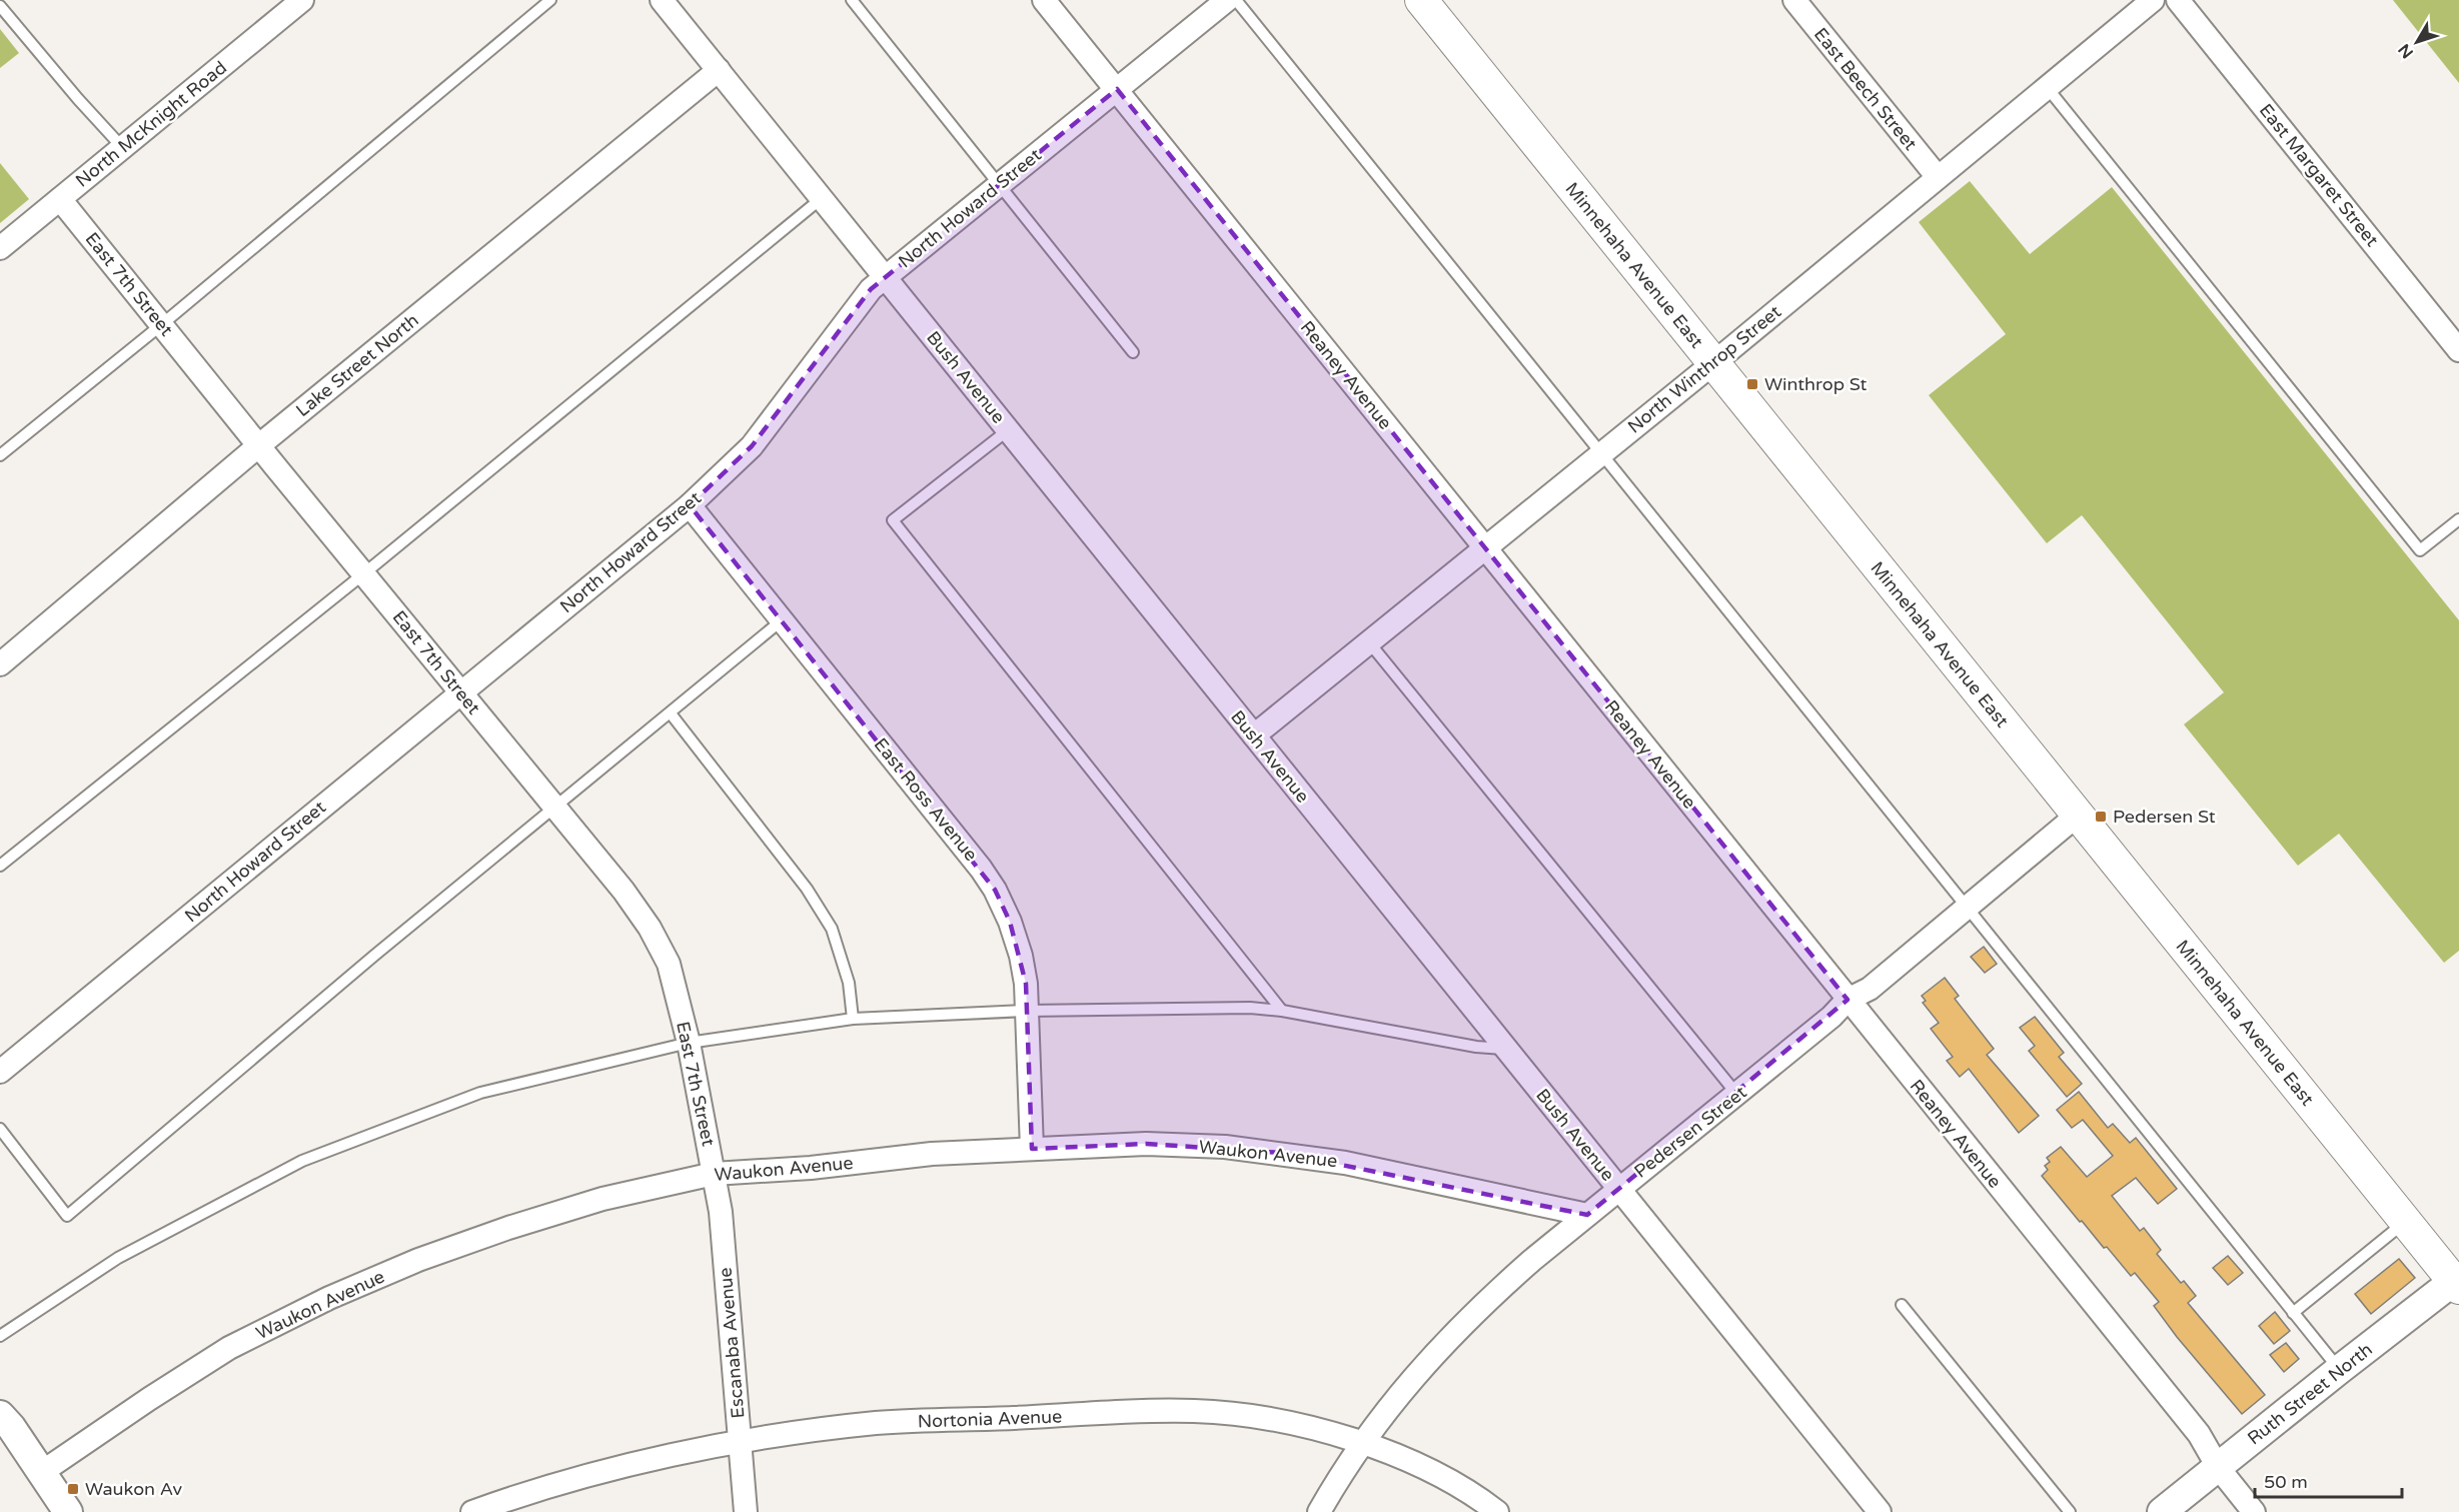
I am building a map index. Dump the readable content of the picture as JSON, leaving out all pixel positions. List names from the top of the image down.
{
  "streets": {
    "main road": ["Minnehaha Avenue East"],
    "street": [
      "East Beech Street",
      "North McKnight Road",
      "East Margaret Street",
      "North Howard Street",
      "East 7th Street",
      "Lake Street North",
      "North Winthrop Street",
      "Reaney Avenue",
      "Bush Avenue",
      "East Ross Avenue",
      "Pedersen Street",
      "Waukon Avenue",
      "Escanaba Avenue",
      "Ruth Street North",
      "Nortonia Avenue"
    ]
  },
  "crossings": [
    ["East Beech Street", "North Winthrop Street"],
    ["North McKnight Road", "East 7th Street"],
    ["North Howard Street", "East 7th Street"],
    ["North Howard Street", "Reaney Avenue"],
    ["North Howard Street", "Bush Avenue"],
    ["North Howard Street", "East Ross Avenue"],
    ["Minnehaha Avenue East", "North Winthrop Street"],
    ["Minnehaha Avenue East", "Pedersen Street"],
    ["Minnehaha Avenue East", "Ruth Street North"],
    ["East 7th Street", "Lake Street North"],
    ["East 7th Street", "Waukon Avenue"],
    ["East 7th Street", "Escanaba Avenue"],
    ["Lake Street North", "Bush Avenue"],
    ["North Winthrop Street", "Reaney Avenue"],
    ["North Winthrop Street", "Bush Avenue"],
    ["Reaney Avenue", "Pedersen Street"],
    ["Reaney Avenue", "Ruth Street North"],
    ["Bush Avenue", "Pedersen Street"],
    ["East Ross Avenue", "Waukon Avenue"],
    ["Pedersen Street", "Waukon Avenue"],
    ["Pedersen Street", "Nortonia Avenue"],
    ["Waukon Avenue", "Escanaba Avenue"],
    ["Escanaba Avenue", "Nortonia Avenue"]
  ],
  "places": {
    "transit": ["Winthrop St", "Pedersen St", "Waukon Av"]
  },
  "scale_bar": "50 m",
  "north": "bottom left"
}
